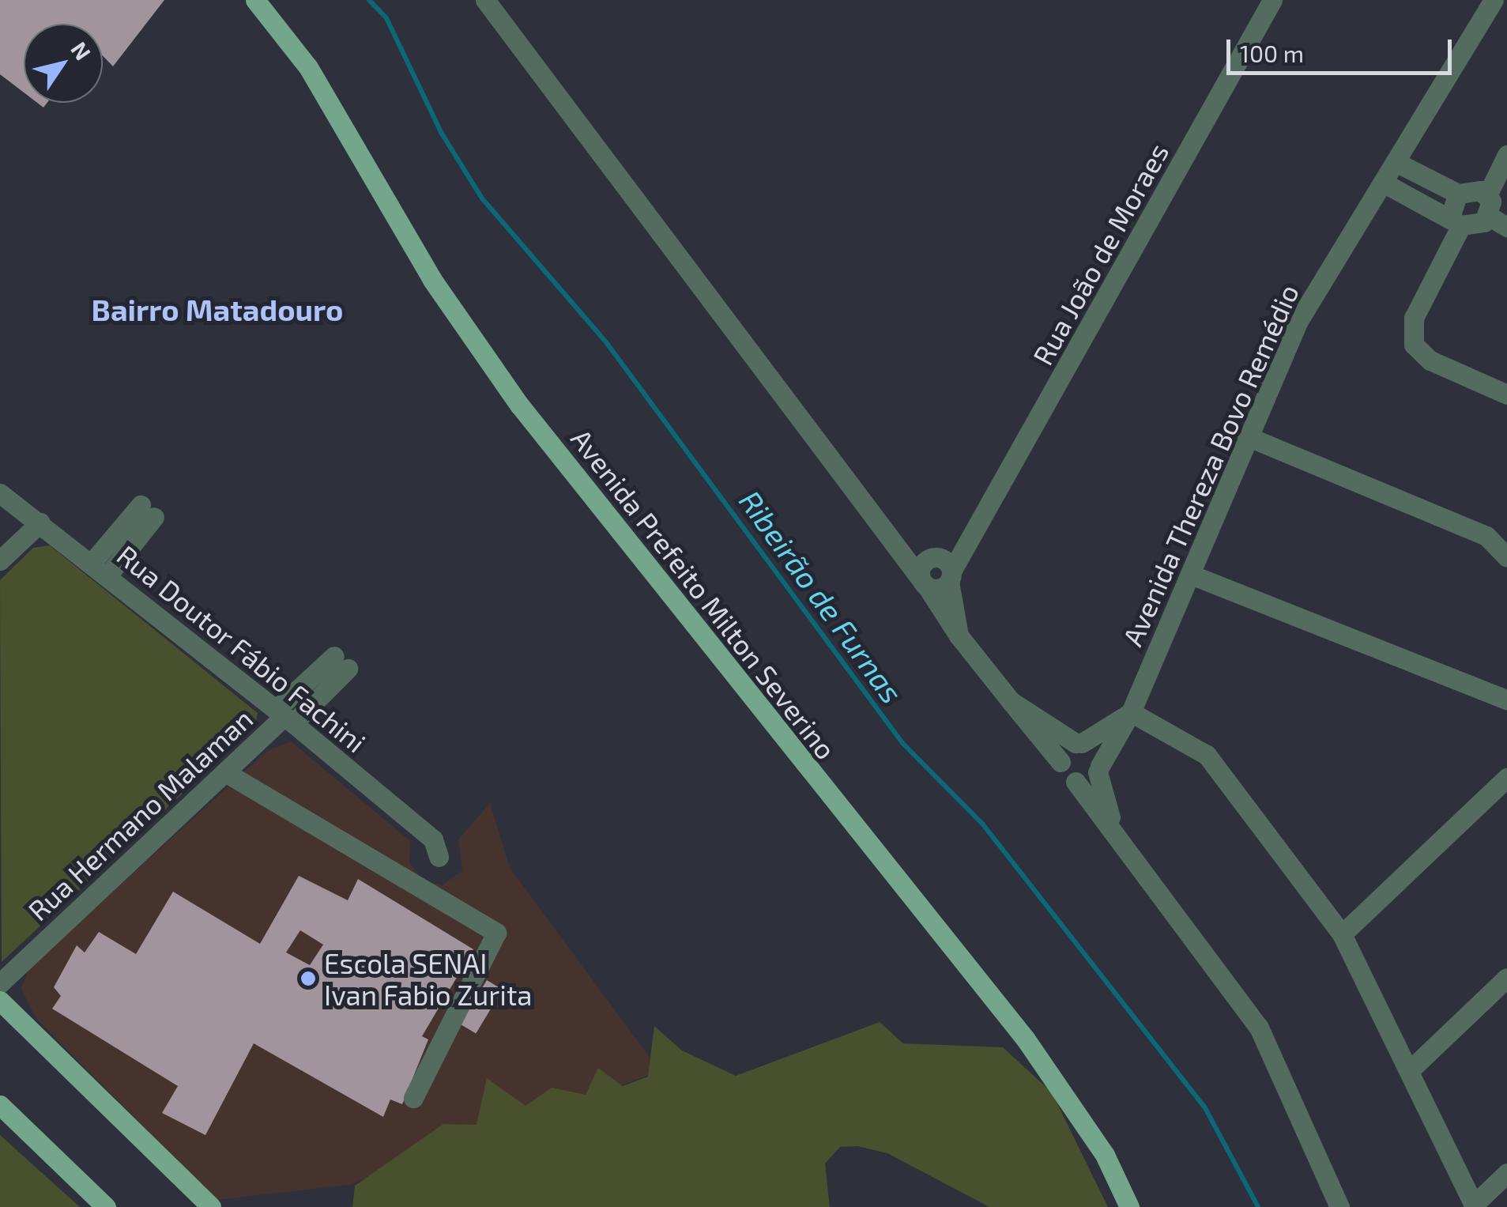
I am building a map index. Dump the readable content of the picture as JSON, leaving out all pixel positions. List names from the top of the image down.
{
  "streets": {
    "main road": ["Avenida Prefeito Milton Severino"],
    "street": [
      "Rua João de Moraes",
      "Avenida Thereza Bovo Remédio",
      "Rua Doutor Fábio Fachini",
      "Rua Hermano Malaman"
    ]
  },
  "crossings": [
    ["Rua Doutor Fábio Fachini", "Rua Hermano Malaman"]
  ],
  "districts": ["Bairro Matadouro"],
  "water": ["Ribeirão de Furnas"],
  "places": ["Escola SENAI Ivan Fabio Zurita"],
  "scale_bar": "100 m",
  "north": "top right"
}
